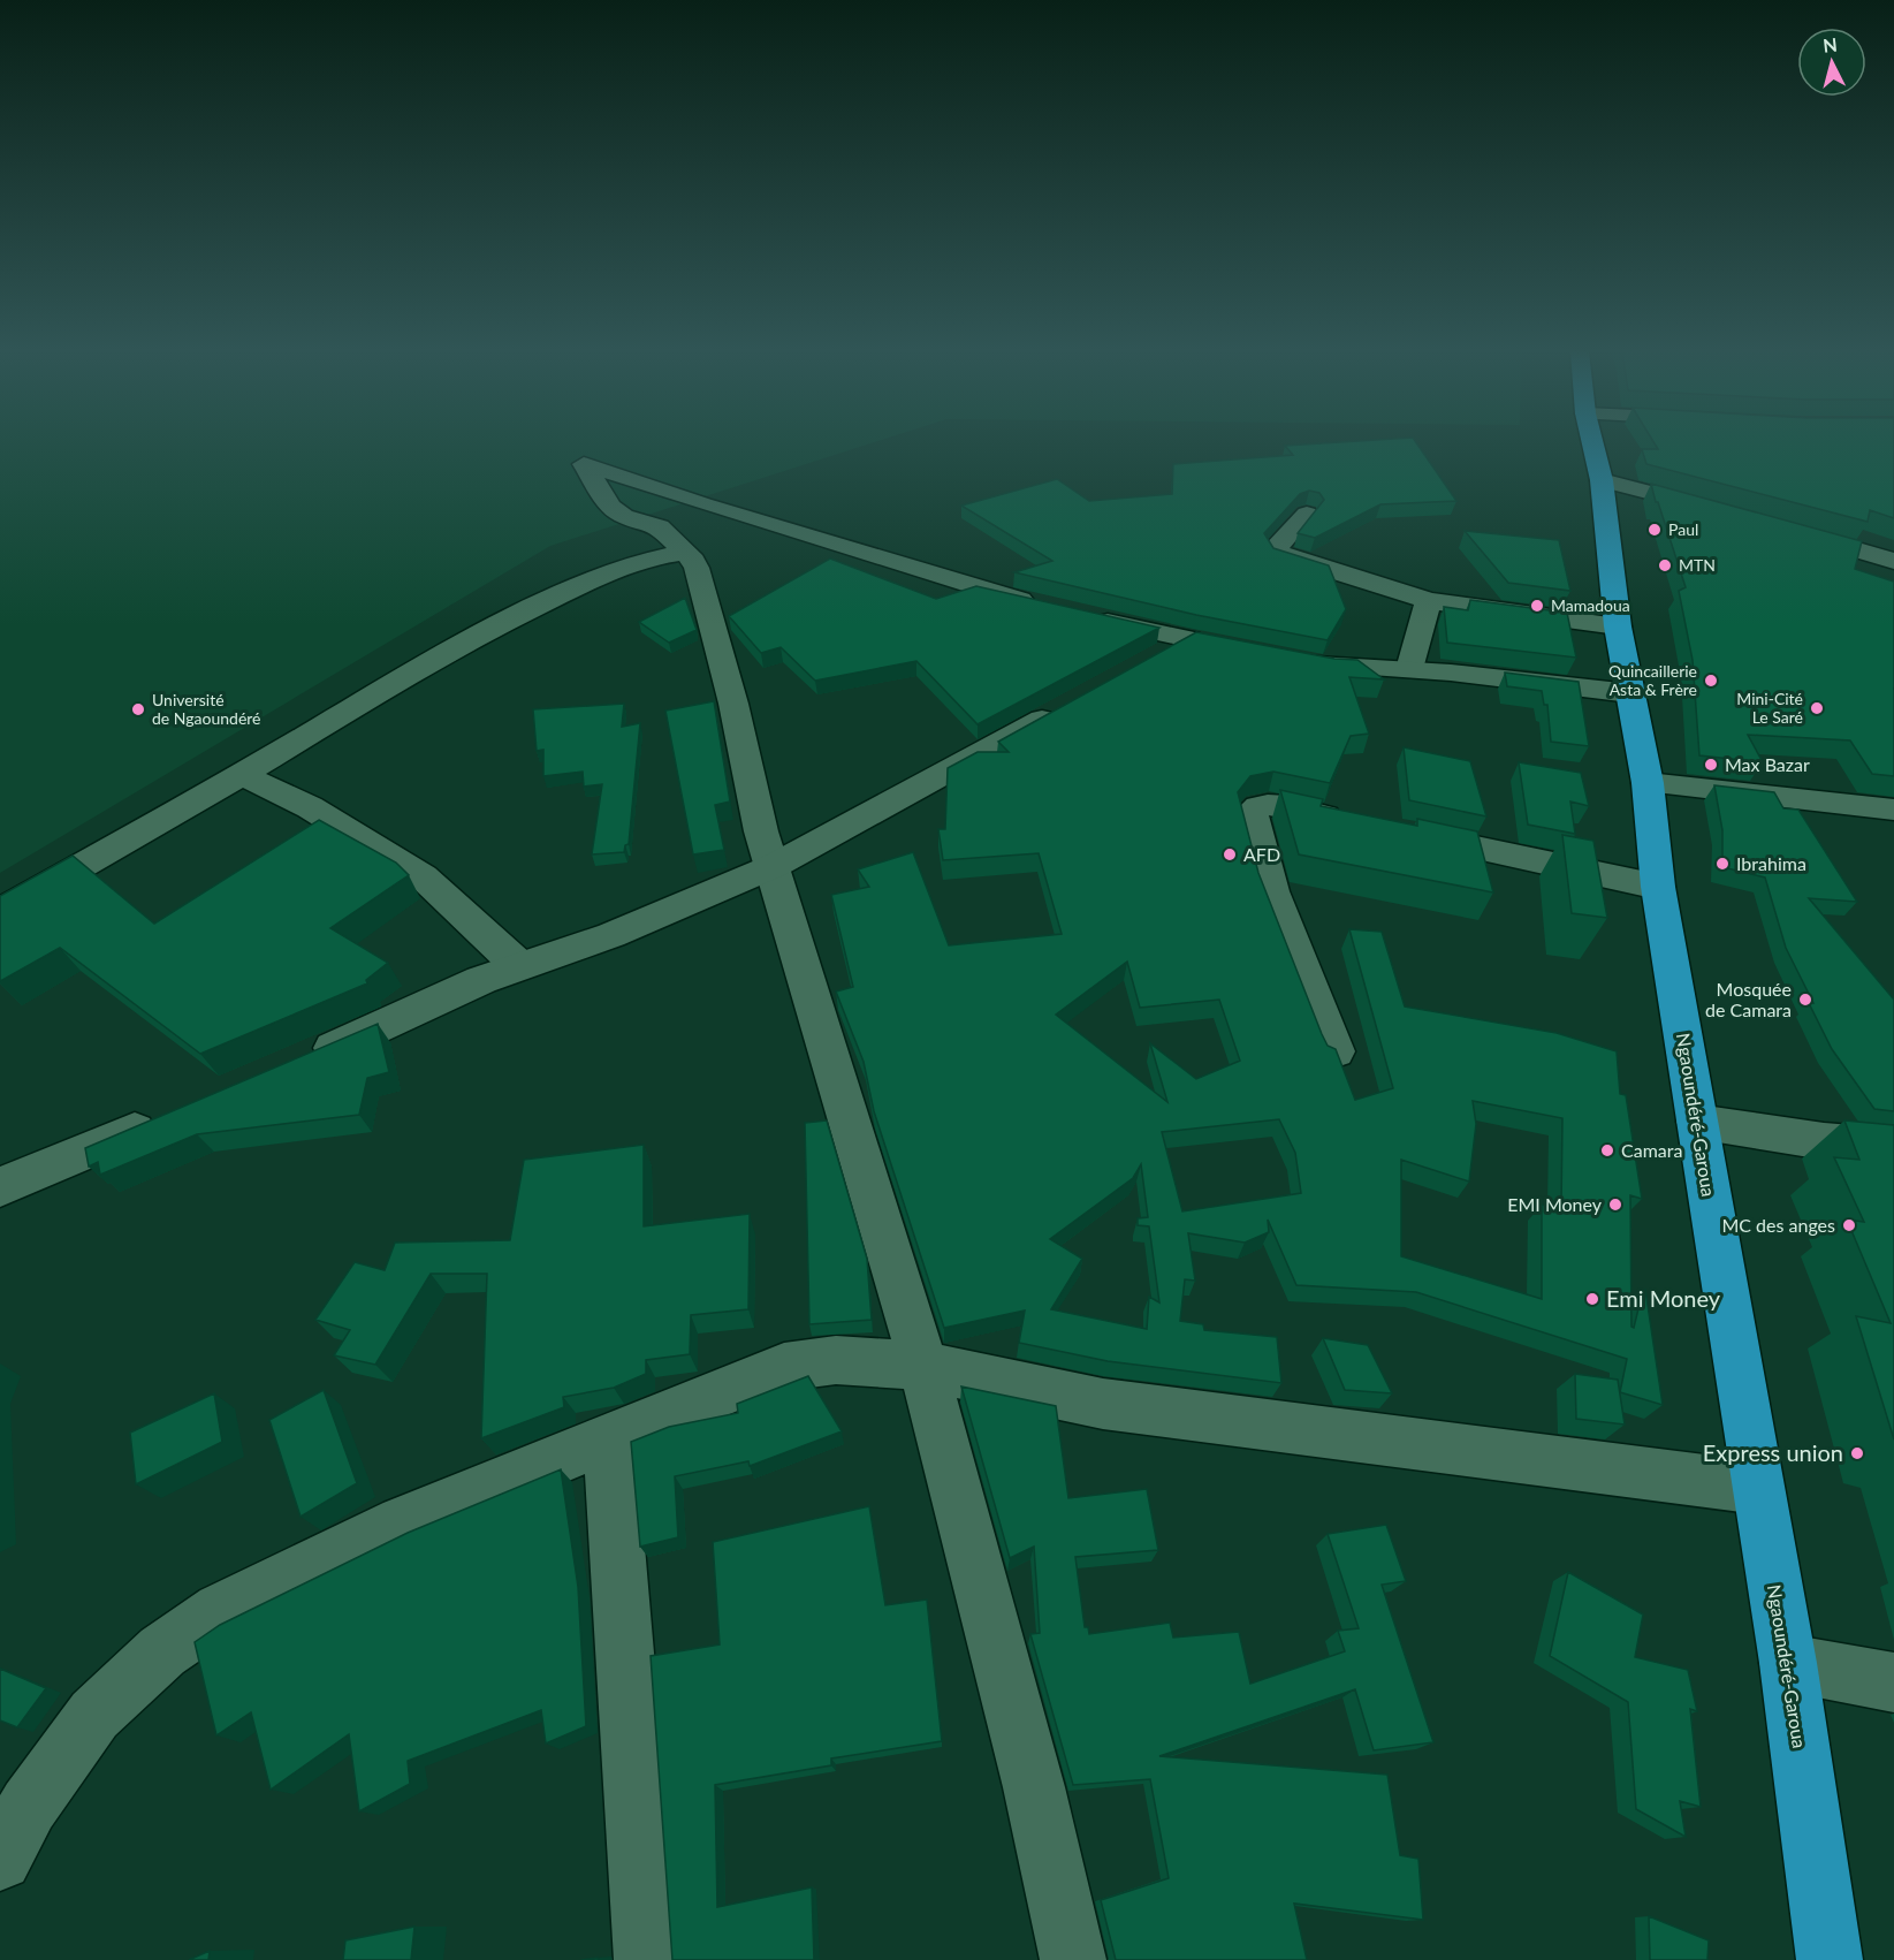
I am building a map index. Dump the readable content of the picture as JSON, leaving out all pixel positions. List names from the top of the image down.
{
  "streets": {
    "highway": ["Ngaoundéré-Garoua"]
  },
  "places": [
    "Paul",
    "MTN",
    "Mamadoua",
    "Quincaillerie Asta & Frère",
    "Mini-Cité Le Saré",
    "Université de Ngaoundéré",
    "Max Bazar",
    "AFD",
    "Ibrahima",
    "Mosquée de Camara",
    "Camara",
    "EMI Money",
    "MC des anges",
    "Emi Money",
    "Express union"
  ],
  "north": "top"
}
